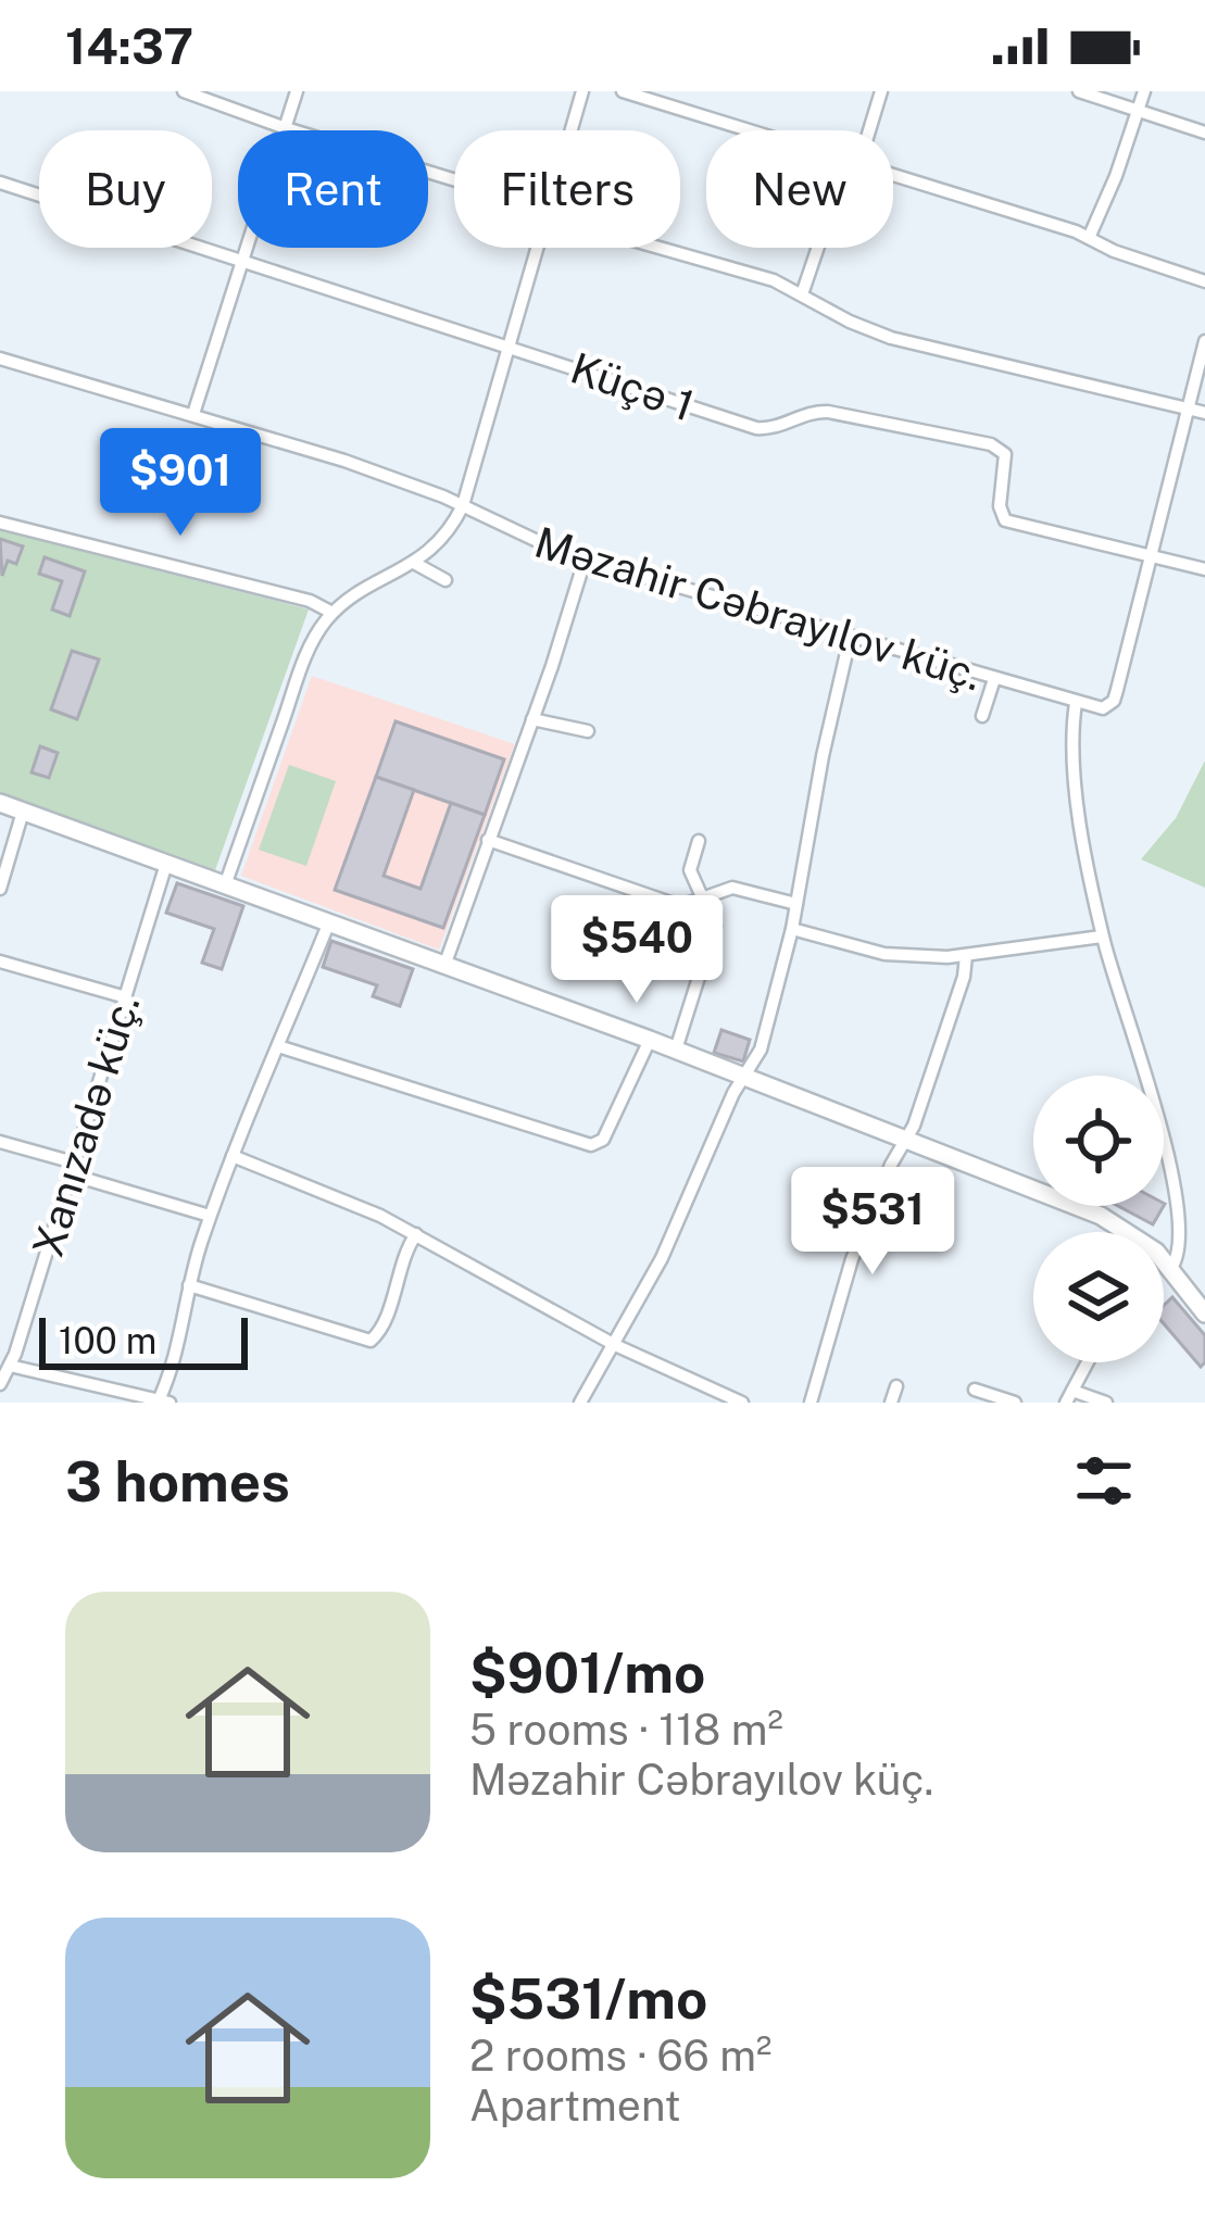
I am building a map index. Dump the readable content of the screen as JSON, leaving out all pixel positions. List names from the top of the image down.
{
  "streets": {
    "street": ["Küçə 1", "Məzahir Cəbrayılov küç.", "Xanızadə küç."]
  },
  "scale_bar": "100 m",
  "page": {
    "status": "14:37",
    "chip": [
      "Buy",
      "Rent",
      "Filters",
      "New"
    ],
    "price": ["$901", "$540", "$531"],
    "scale": "100 m",
    "heading": "3 homes",
    "list": [
      {
        "name": "$901/mo",
        "note": "5 rooms · 118 m² · Məzahir Cəbrayılov küç."
      },
      {
        "name": "$531/mo",
        "note": "2 rooms · 66 m² · Apartment"
      }
    ]
  }
}
